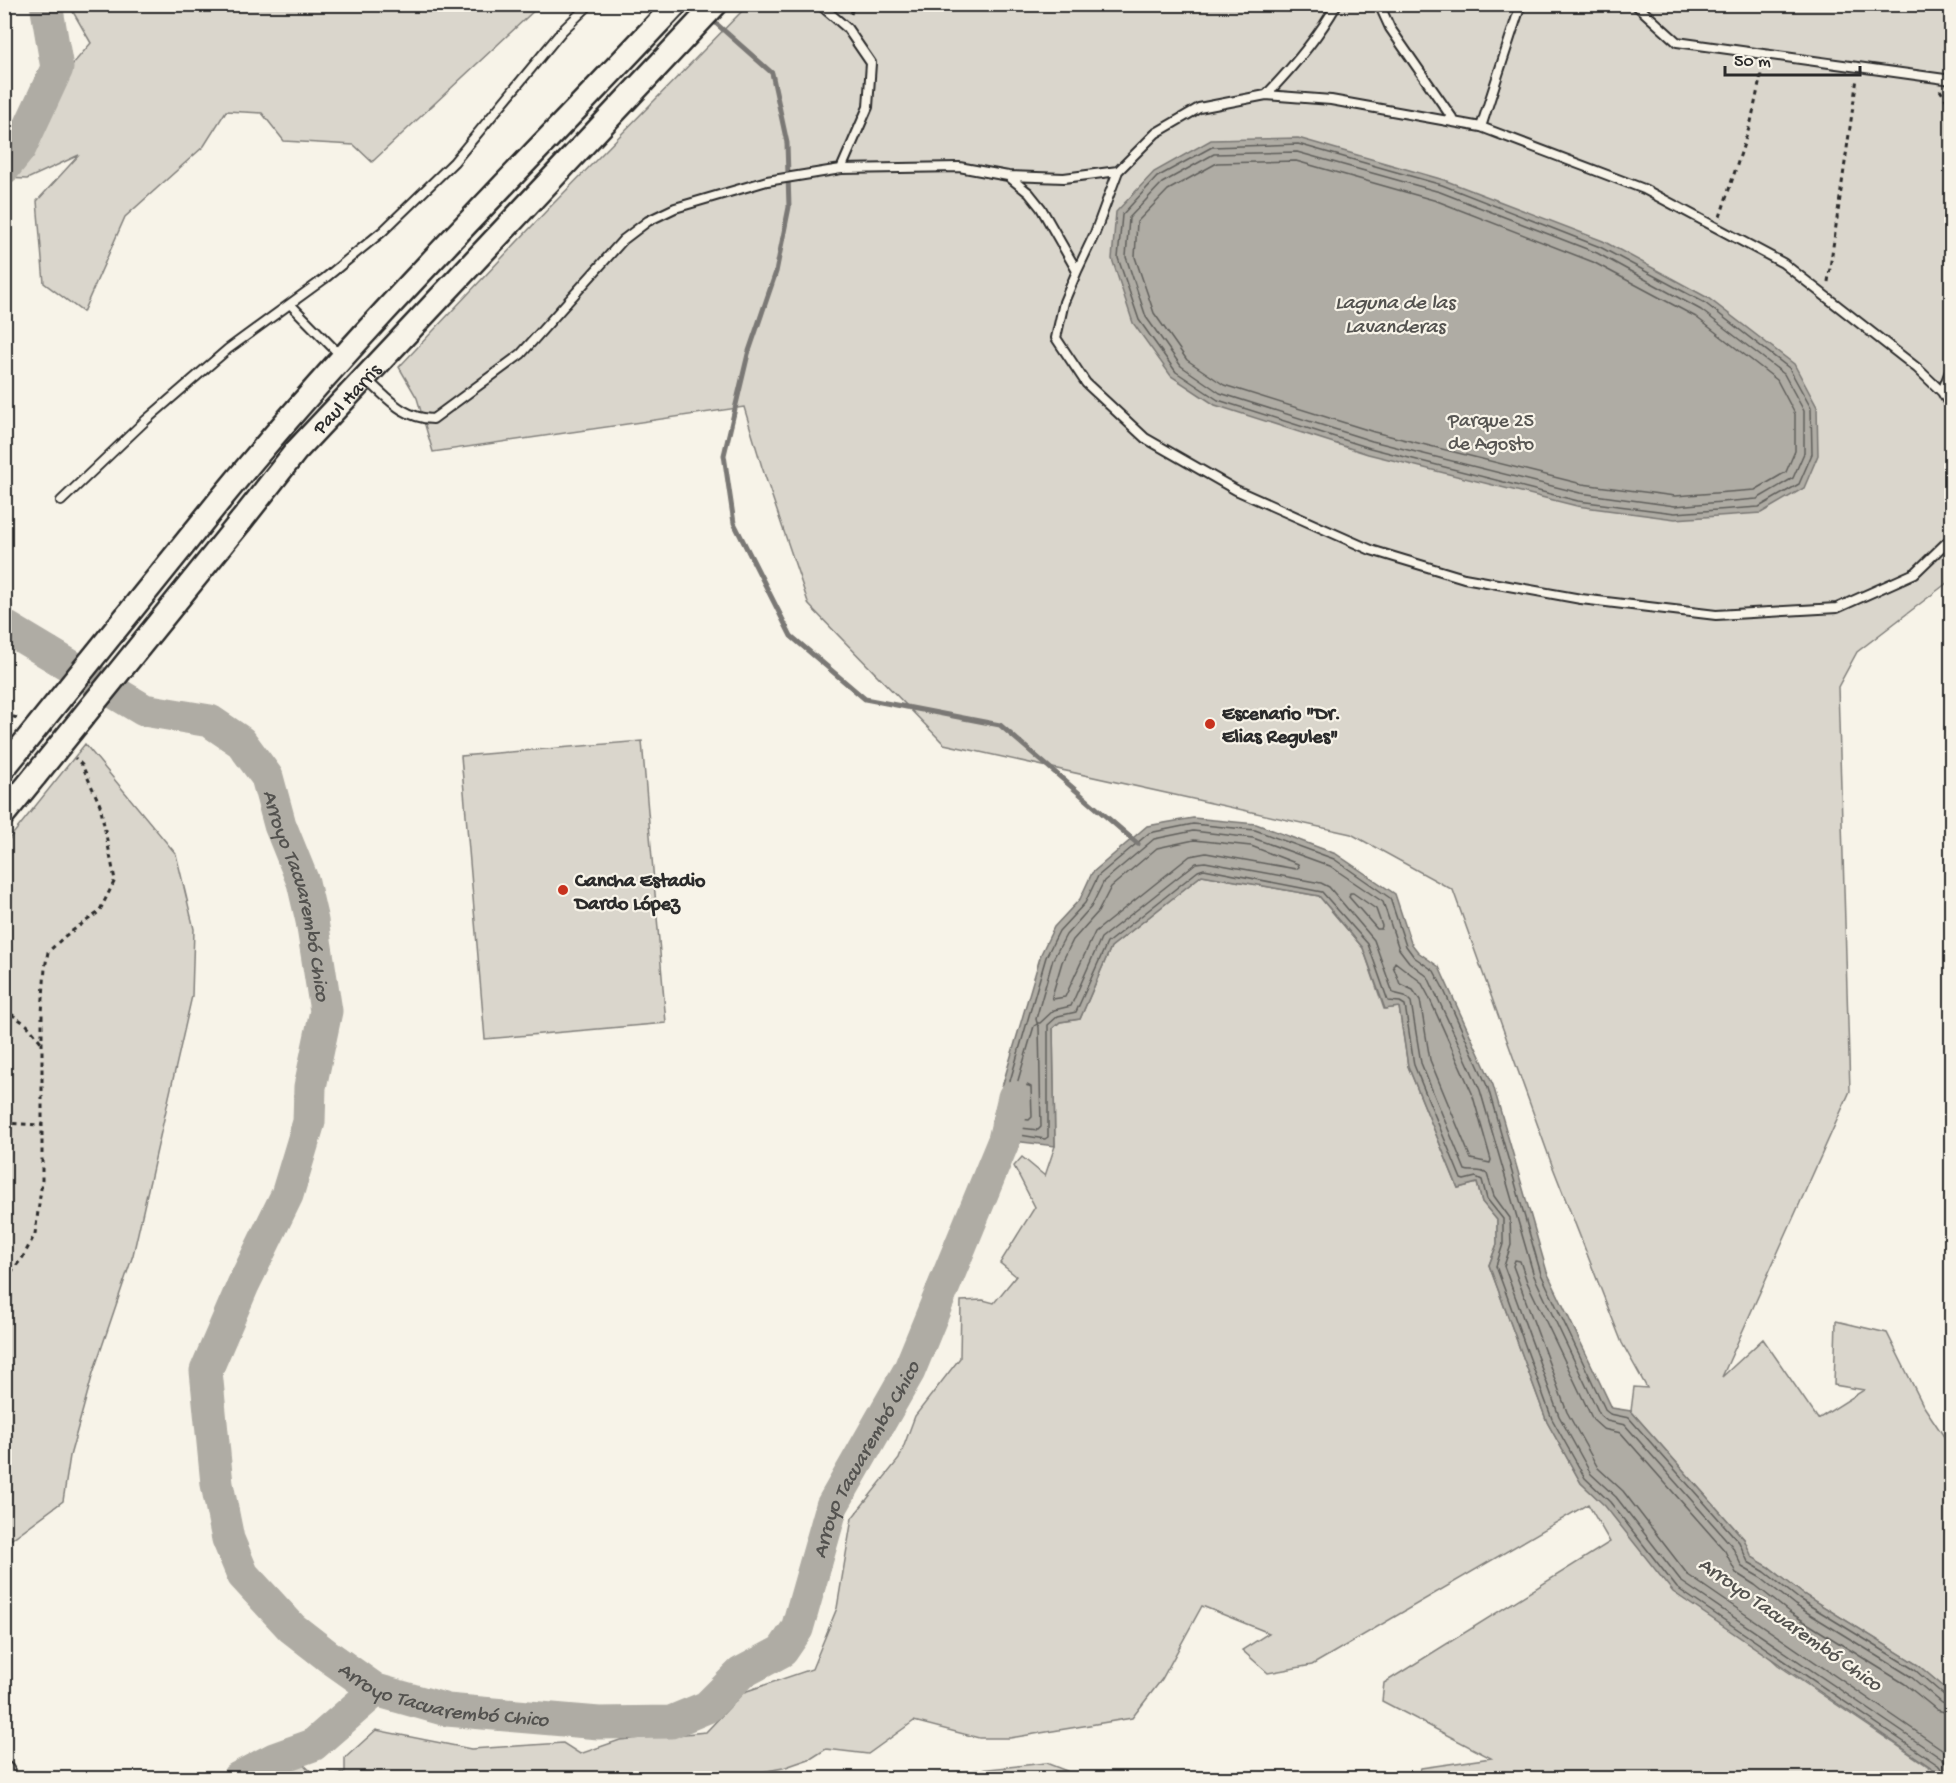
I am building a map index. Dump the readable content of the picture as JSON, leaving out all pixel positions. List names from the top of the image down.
{
  "streets": {
    "main road": ["Paul Harris"]
  },
  "water": ["Laguna de las Lavanderas", "Arroyo Tacuarembó Chico"],
  "parks": ["Parque 25 de Agosto"],
  "places": ["Escenario \"Dr. Elias Regules\"", "Cancha Estadio Dardo López"],
  "scale_bar": "50 m"
}
